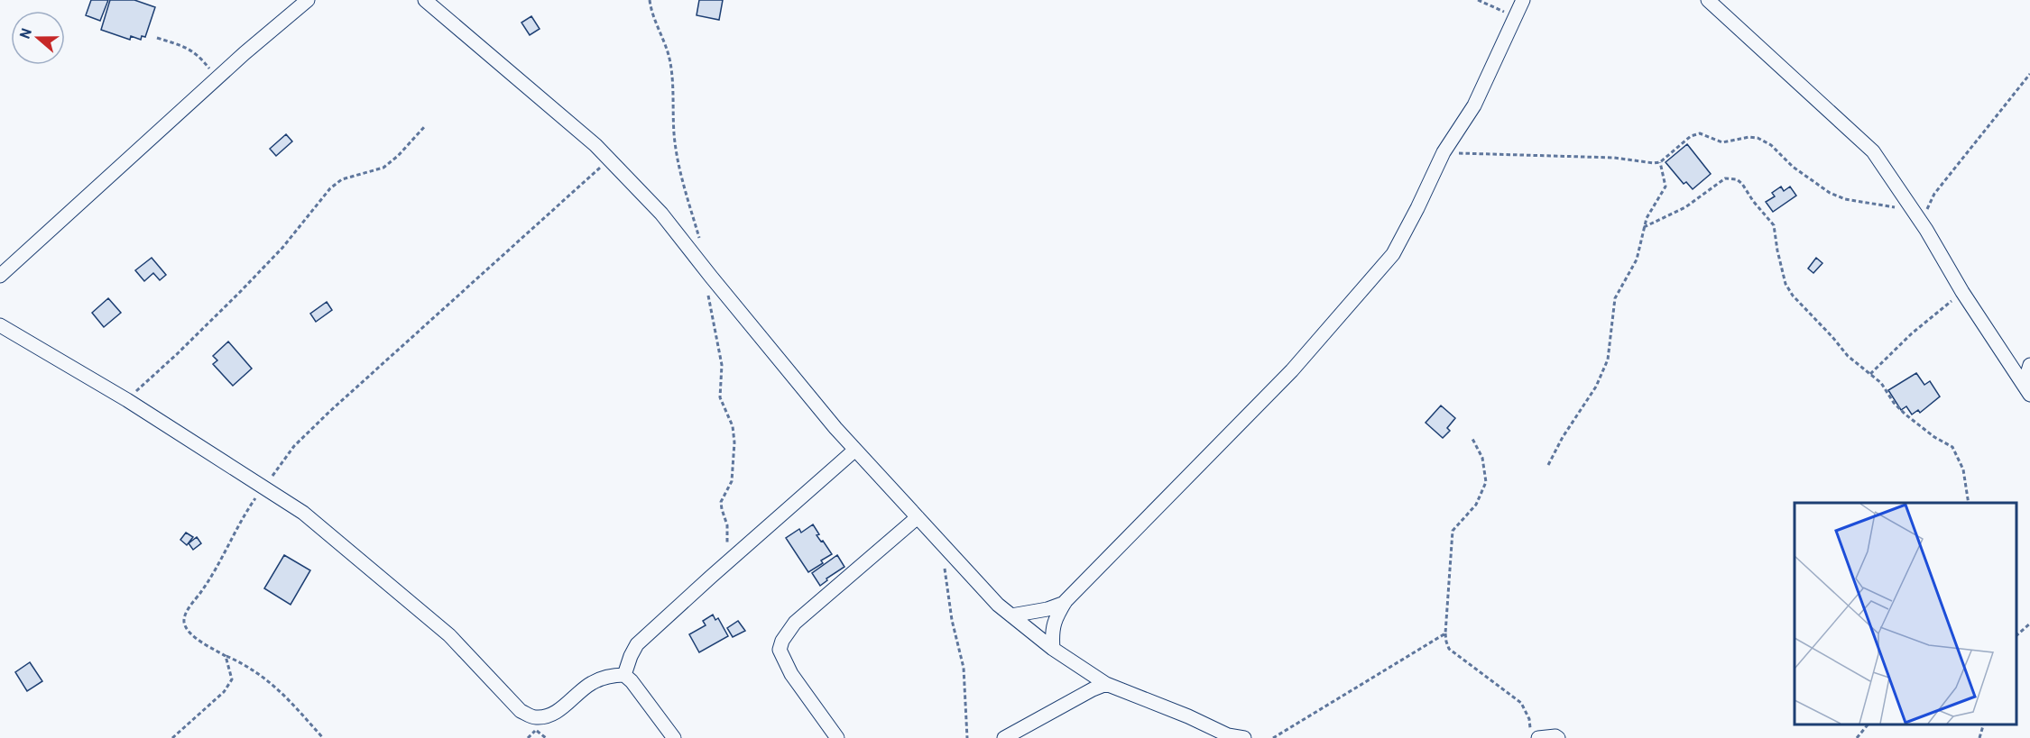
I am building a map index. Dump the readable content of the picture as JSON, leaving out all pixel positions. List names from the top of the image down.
{
  "north": "left"
}
